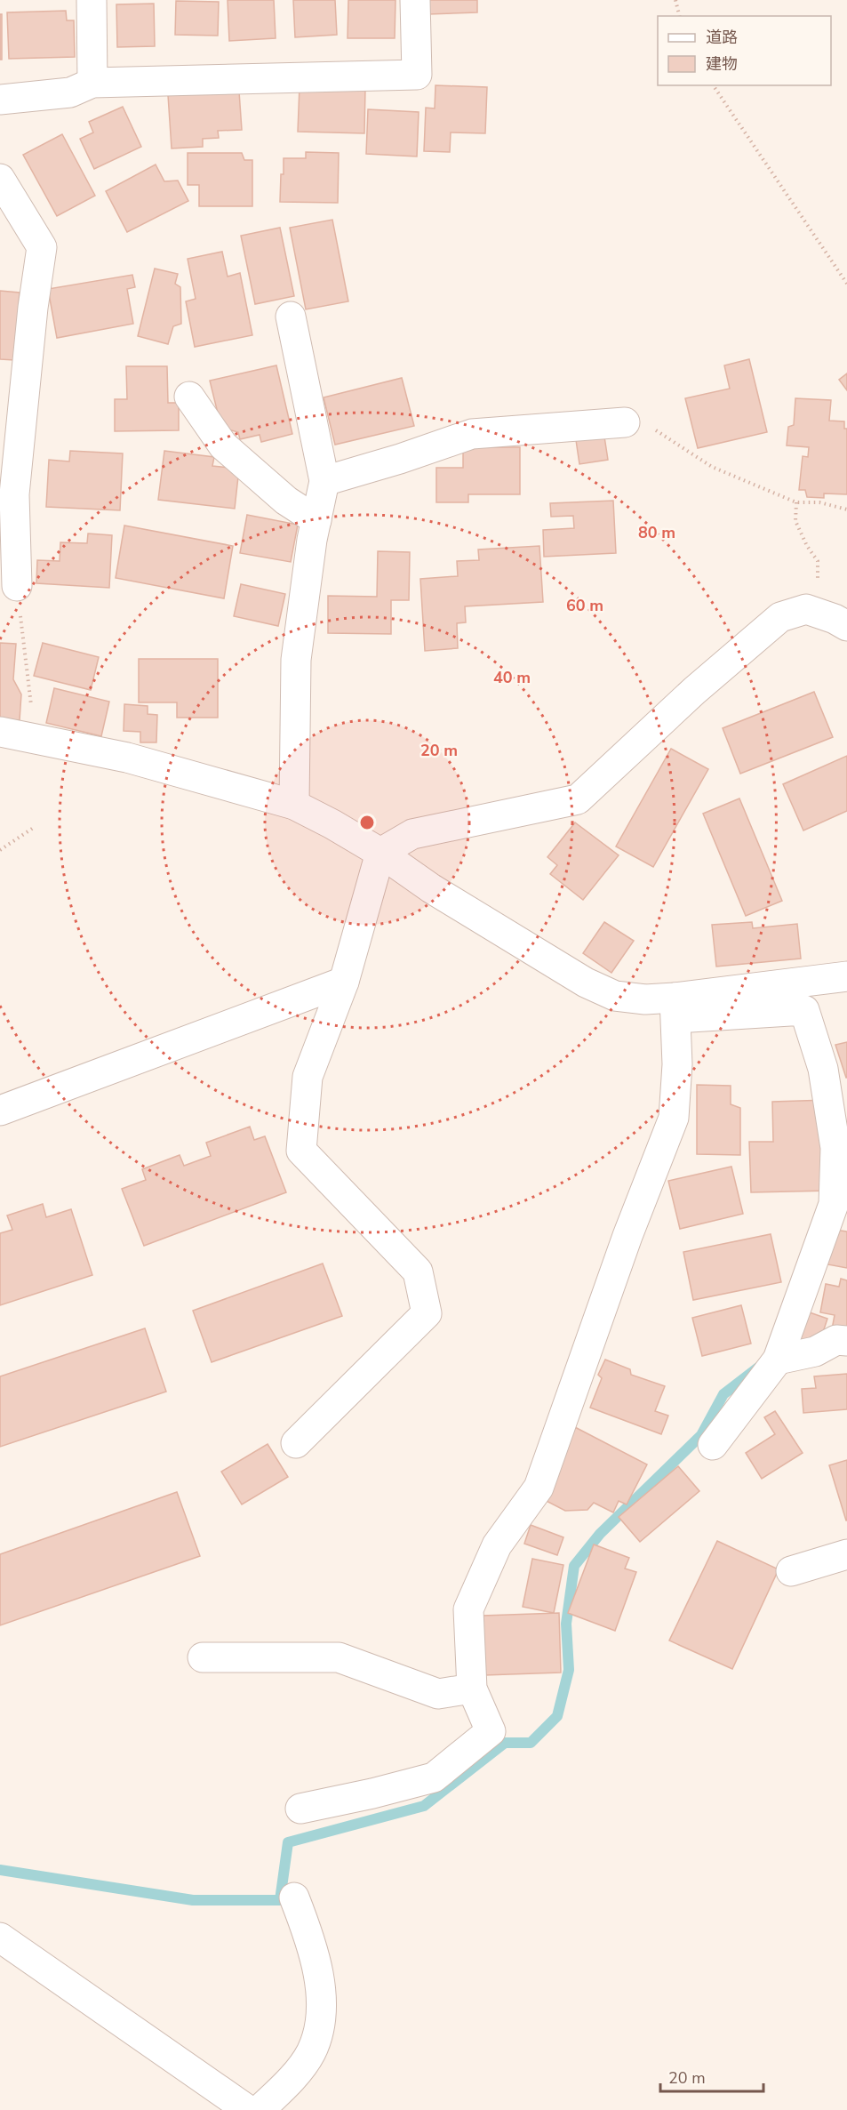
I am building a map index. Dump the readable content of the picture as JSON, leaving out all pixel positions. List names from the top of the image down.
{
  "legend": ["道路", "建物"],
  "scale_bar": "20 m",
  "rings": [
    "80 m",
    "60 m",
    "40 m",
    "20 m"
  ]
}
